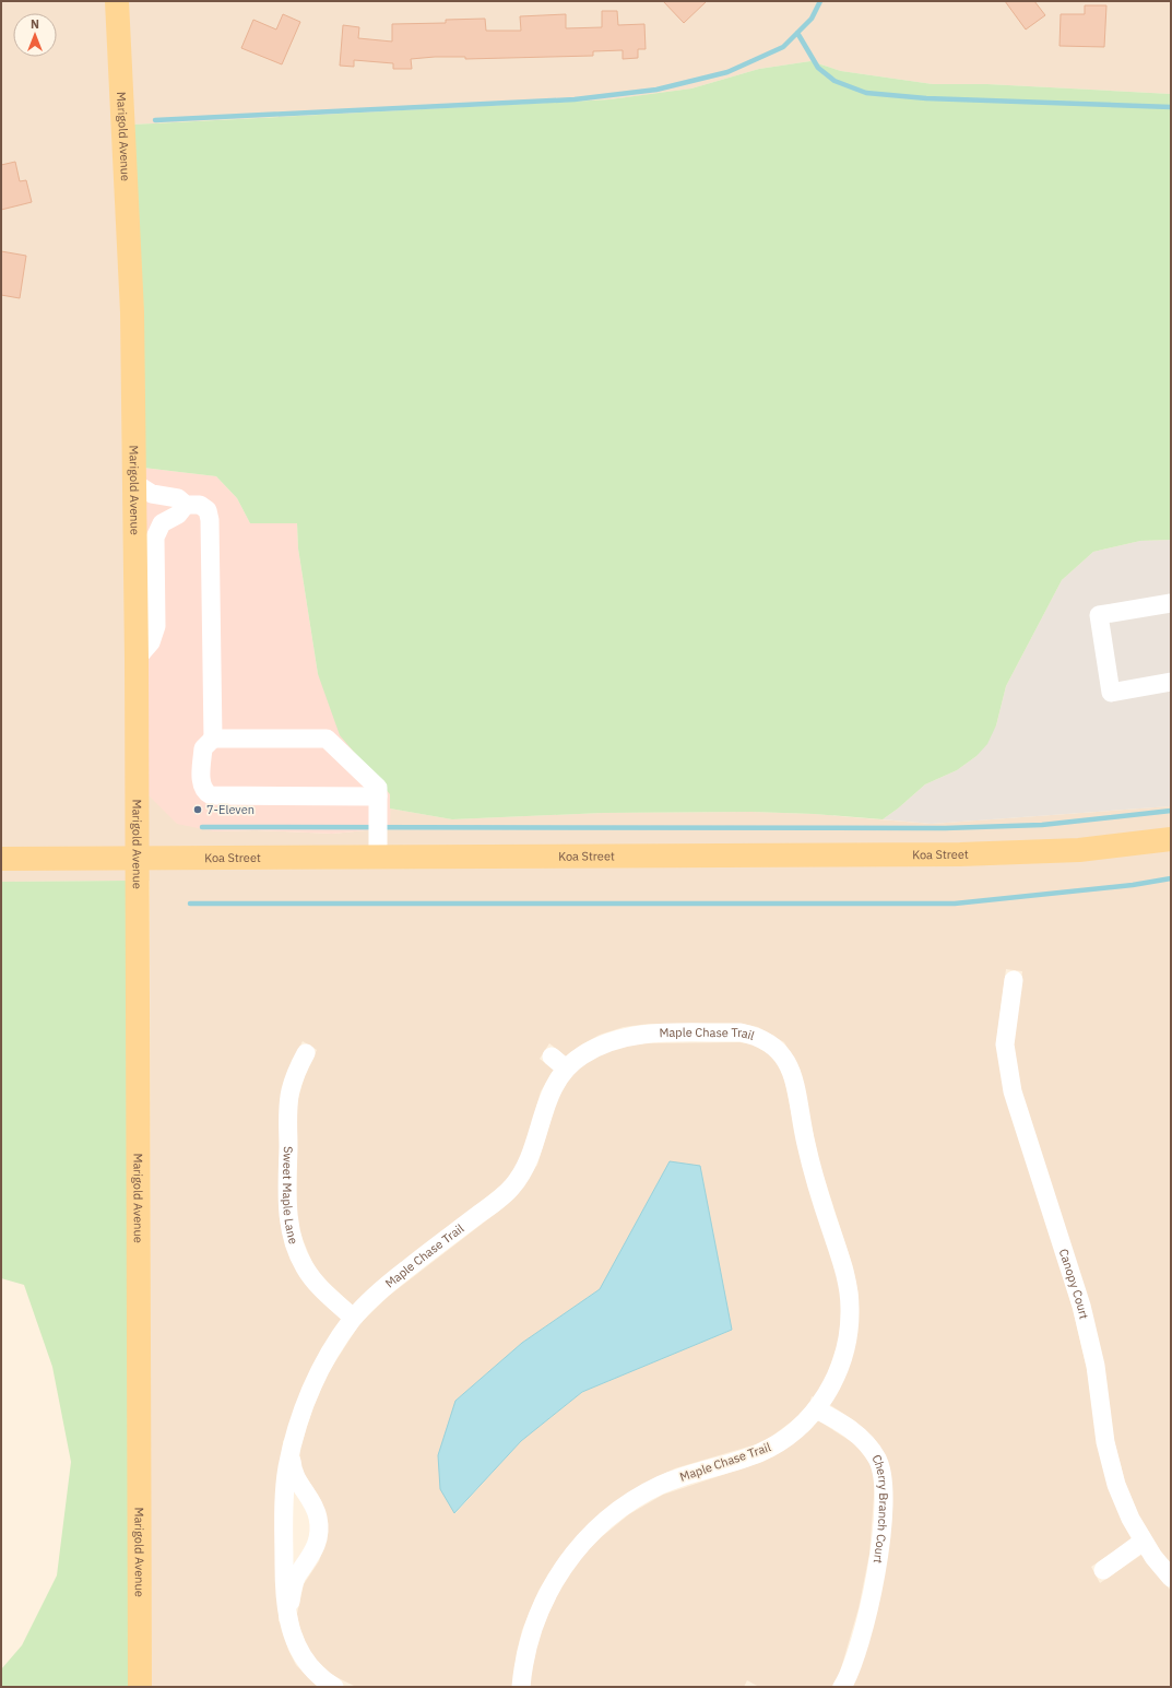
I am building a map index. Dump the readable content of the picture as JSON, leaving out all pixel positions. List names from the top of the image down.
{
  "streets": {
    "main road": ["Marigold Avenue", "Koa Street"],
    "street": [
      "Maple Chase Trail",
      "Sweet Maple Lane",
      "Canopy Court",
      "Cherry Branch Court"
    ]
  },
  "crossings": [
    ["Marigold Avenue", "Koa Street"],
    ["Maple Chase Trail", "Sweet Maple Lane"],
    ["Maple Chase Trail", "Cherry Branch Court"]
  ],
  "places": ["7-Eleven"],
  "north": "top"
}
